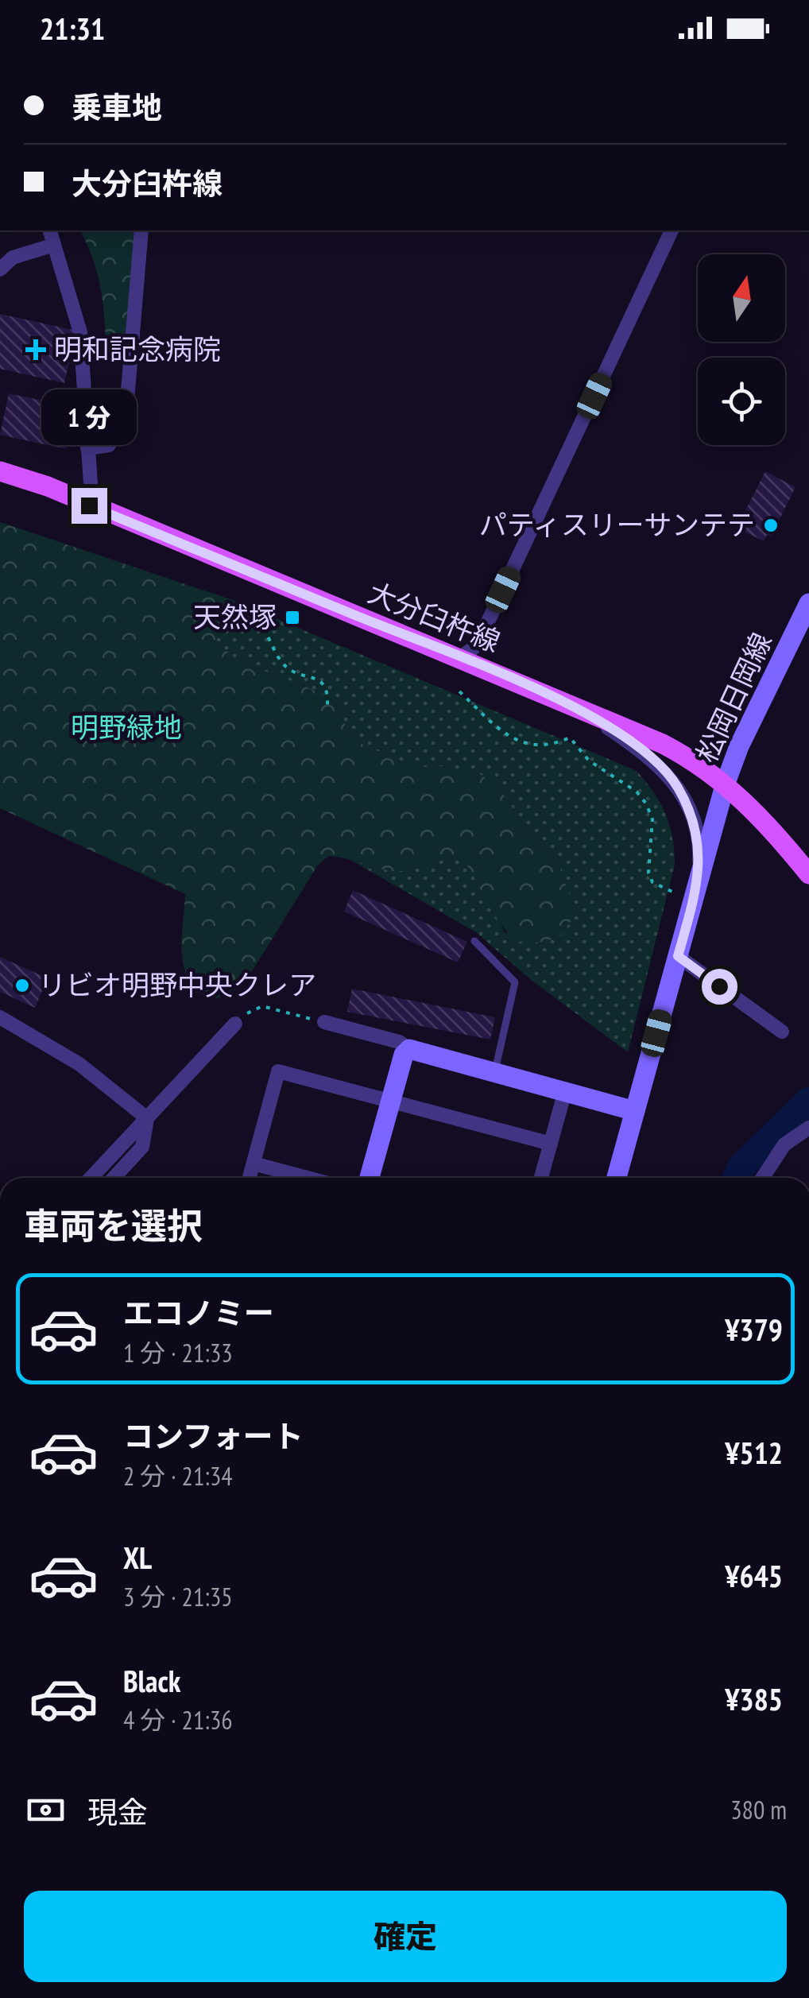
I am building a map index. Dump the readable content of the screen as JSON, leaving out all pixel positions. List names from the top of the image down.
{
  "streets": {
    "main road": ["大分臼杵線", "松岡日岡線"]
  },
  "crossings": [
    ["大分臼杵線", "松岡日岡線"]
  ],
  "parks": ["明野緑地"],
  "places": {
    "health": ["明和記念病院"],
    "other": ["パティスリーサンテテ", "リビオ明野中央クレア"],
    "transit": ["天然塚"]
  },
  "north": "top",
  "page": {
    "status": "21:31",
    "banner": ["乗車地", "大分臼杵線"],
    "bubble": "1 分",
    "heading": "車両を選択",
    "list": [
      {
        "name": "エコノミー",
        "note": "1 分 · 21:33",
        "value": "¥379"
      },
      {
        "name": "コンフォート",
        "note": "2 分 · 21:34",
        "value": "¥512"
      },
      {
        "name": "XL",
        "note": "3 分 · 21:35",
        "value": "¥645"
      },
      {
        "name": "Black",
        "note": "4 分 · 21:36",
        "value": "¥385"
      }
    ],
    "pay": ["現金", "380 m"],
    "buttons": "確定"
  }
}
